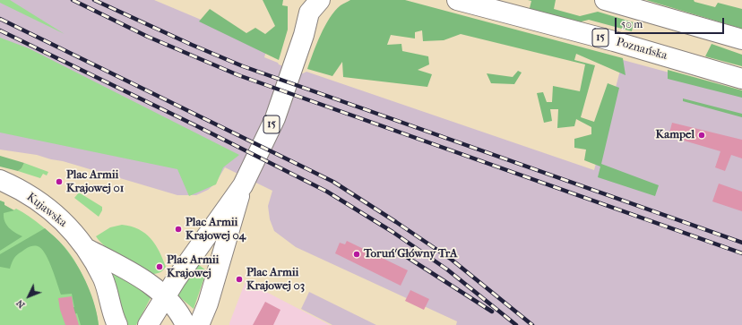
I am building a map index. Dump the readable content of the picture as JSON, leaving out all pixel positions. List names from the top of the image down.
{
  "streets": {
    "main road": ["15", "Poznańska", "Kujawska"]
  },
  "crossings": [
    ["15", "Kujawska"]
  ],
  "places": [
    "Kampel",
    "Plac Armii Krajowej 01",
    "Plac Armii Krajowej 04",
    "Toruń Główny TrA",
    "Plac Armii Krajowej",
    "Plac Armii Krajowej 03"
  ],
  "scale_bar": "50 m",
  "north": "bottom left"
}
